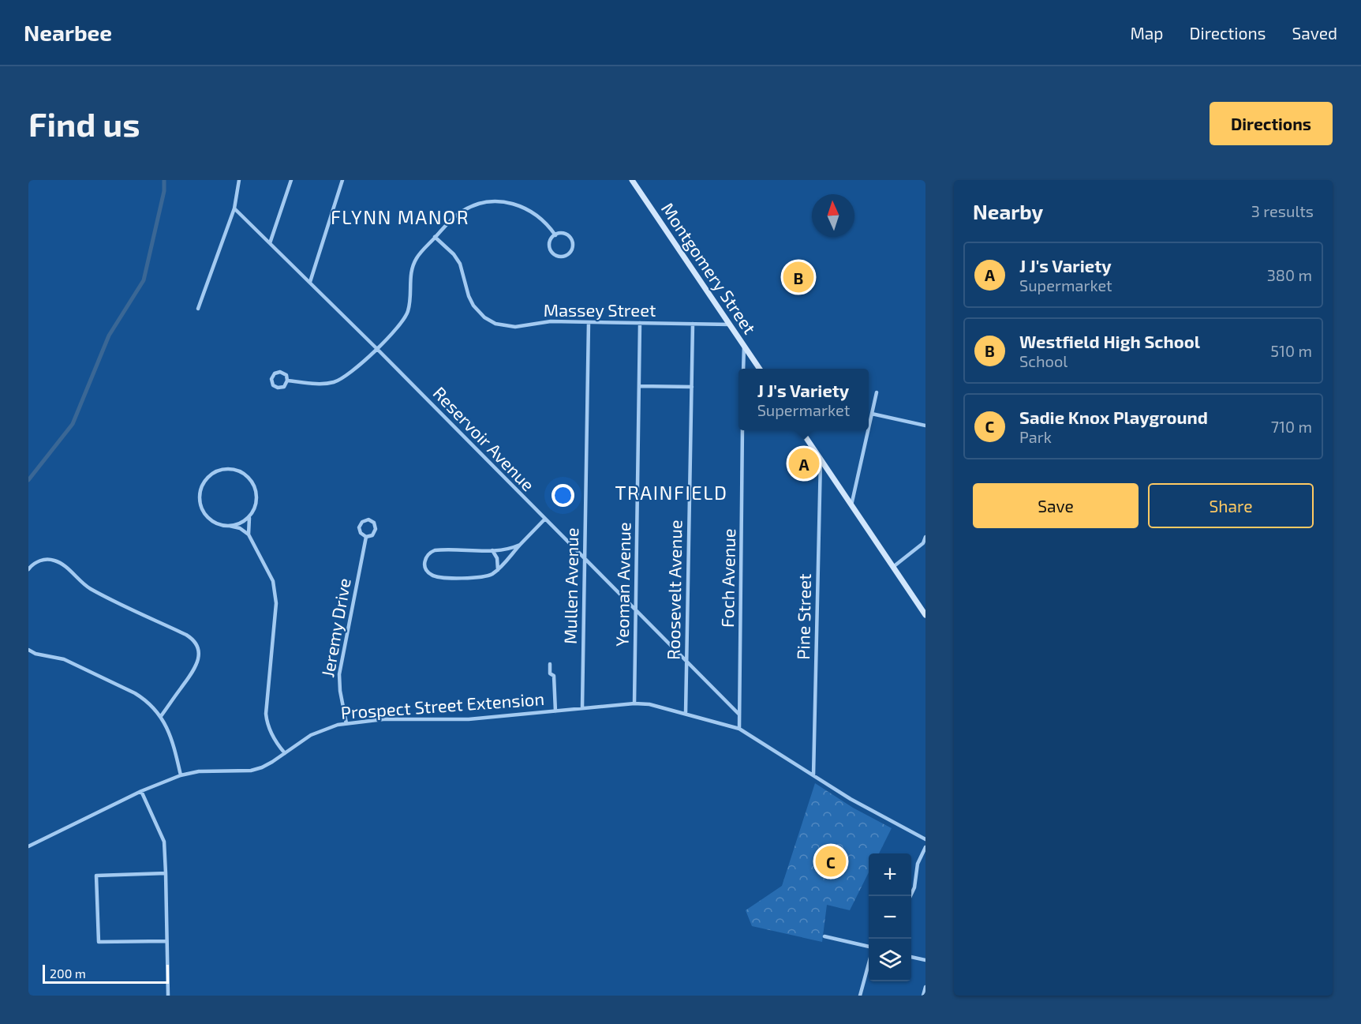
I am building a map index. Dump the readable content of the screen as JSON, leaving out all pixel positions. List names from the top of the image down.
{
  "streets": {
    "main road": ["Montgomery Street"],
    "street": [
      "Massey Street",
      "Reservoir Avenue",
      "Foch Avenue",
      "Yeoman Avenue",
      "Mullen Avenue",
      "Roosevelt Avenue",
      "Pine Street",
      "Jeremy Drive",
      "Prospect Street Extension"
    ]
  },
  "crossings": [
    ["Montgomery Street", "Massey Street"],
    ["Massey Street", "Yeoman Avenue"],
    ["Massey Street", "Mullen Avenue"],
    ["Massey Street", "Roosevelt Avenue"],
    ["Reservoir Avenue", "Foch Avenue"],
    ["Reservoir Avenue", "Yeoman Avenue"],
    ["Reservoir Avenue", "Mullen Avenue"],
    ["Reservoir Avenue", "Roosevelt Avenue"],
    ["Foch Avenue", "Prospect Street Extension"],
    ["Yeoman Avenue", "Prospect Street Extension"],
    ["Mullen Avenue", "Prospect Street Extension"],
    ["Roosevelt Avenue", "Prospect Street Extension"],
    ["Pine Street", "Prospect Street Extension"],
    ["Jeremy Drive", "Prospect Street Extension"]
  ],
  "districts": ["FLYNN MANOR", "TRAINFIELD"],
  "scale_bar": "200 m",
  "north": "top",
  "page": {
    "header": "Nearbee",
    "nav": ["Map", "Directions", "Saved"],
    "buttons": [
      "Directions",
      ["Save", "Share"]
    ],
    "title": "Find us",
    "heading": ["Nearby", "3 results"],
    "list": [
      {
        "mark": "A",
        "name": "J J's Variety",
        "note": "Supermarket",
        "value": "380 m"
      },
      {
        "mark": "B",
        "name": "Westfield High School",
        "note": "School",
        "value": "510 m"
      },
      {
        "mark": "C",
        "name": "Sadie Knox Playground",
        "note": "Park",
        "value": "710 m"
      }
    ],
    "pins": ["B", "A", "C"],
    "popup": ["J J's Variety", "Supermarket"],
    "map_buttons": ["+", "−"],
    "scale": "200 m"
  }
}
